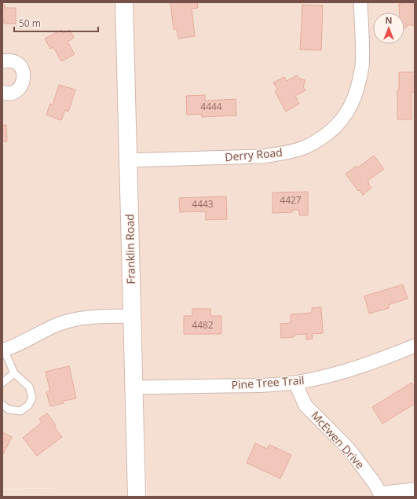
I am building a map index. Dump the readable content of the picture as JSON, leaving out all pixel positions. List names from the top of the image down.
{
  "streets": {
    "street": [
      "Derry Road",
      "Franklin Road",
      "Pine Tree Trail",
      "McEwen Drive"
    ]
  },
  "crossings": [
    ["Derry Road", "Franklin Road"],
    ["Franklin Road", "Pine Tree Trail"],
    ["Pine Tree Trail", "McEwen Drive"]
  ],
  "house_numbers": [
    "4444",
    "4427",
    "4443",
    "4482"
  ],
  "scale_bar": "50 m",
  "north": "top"
}
